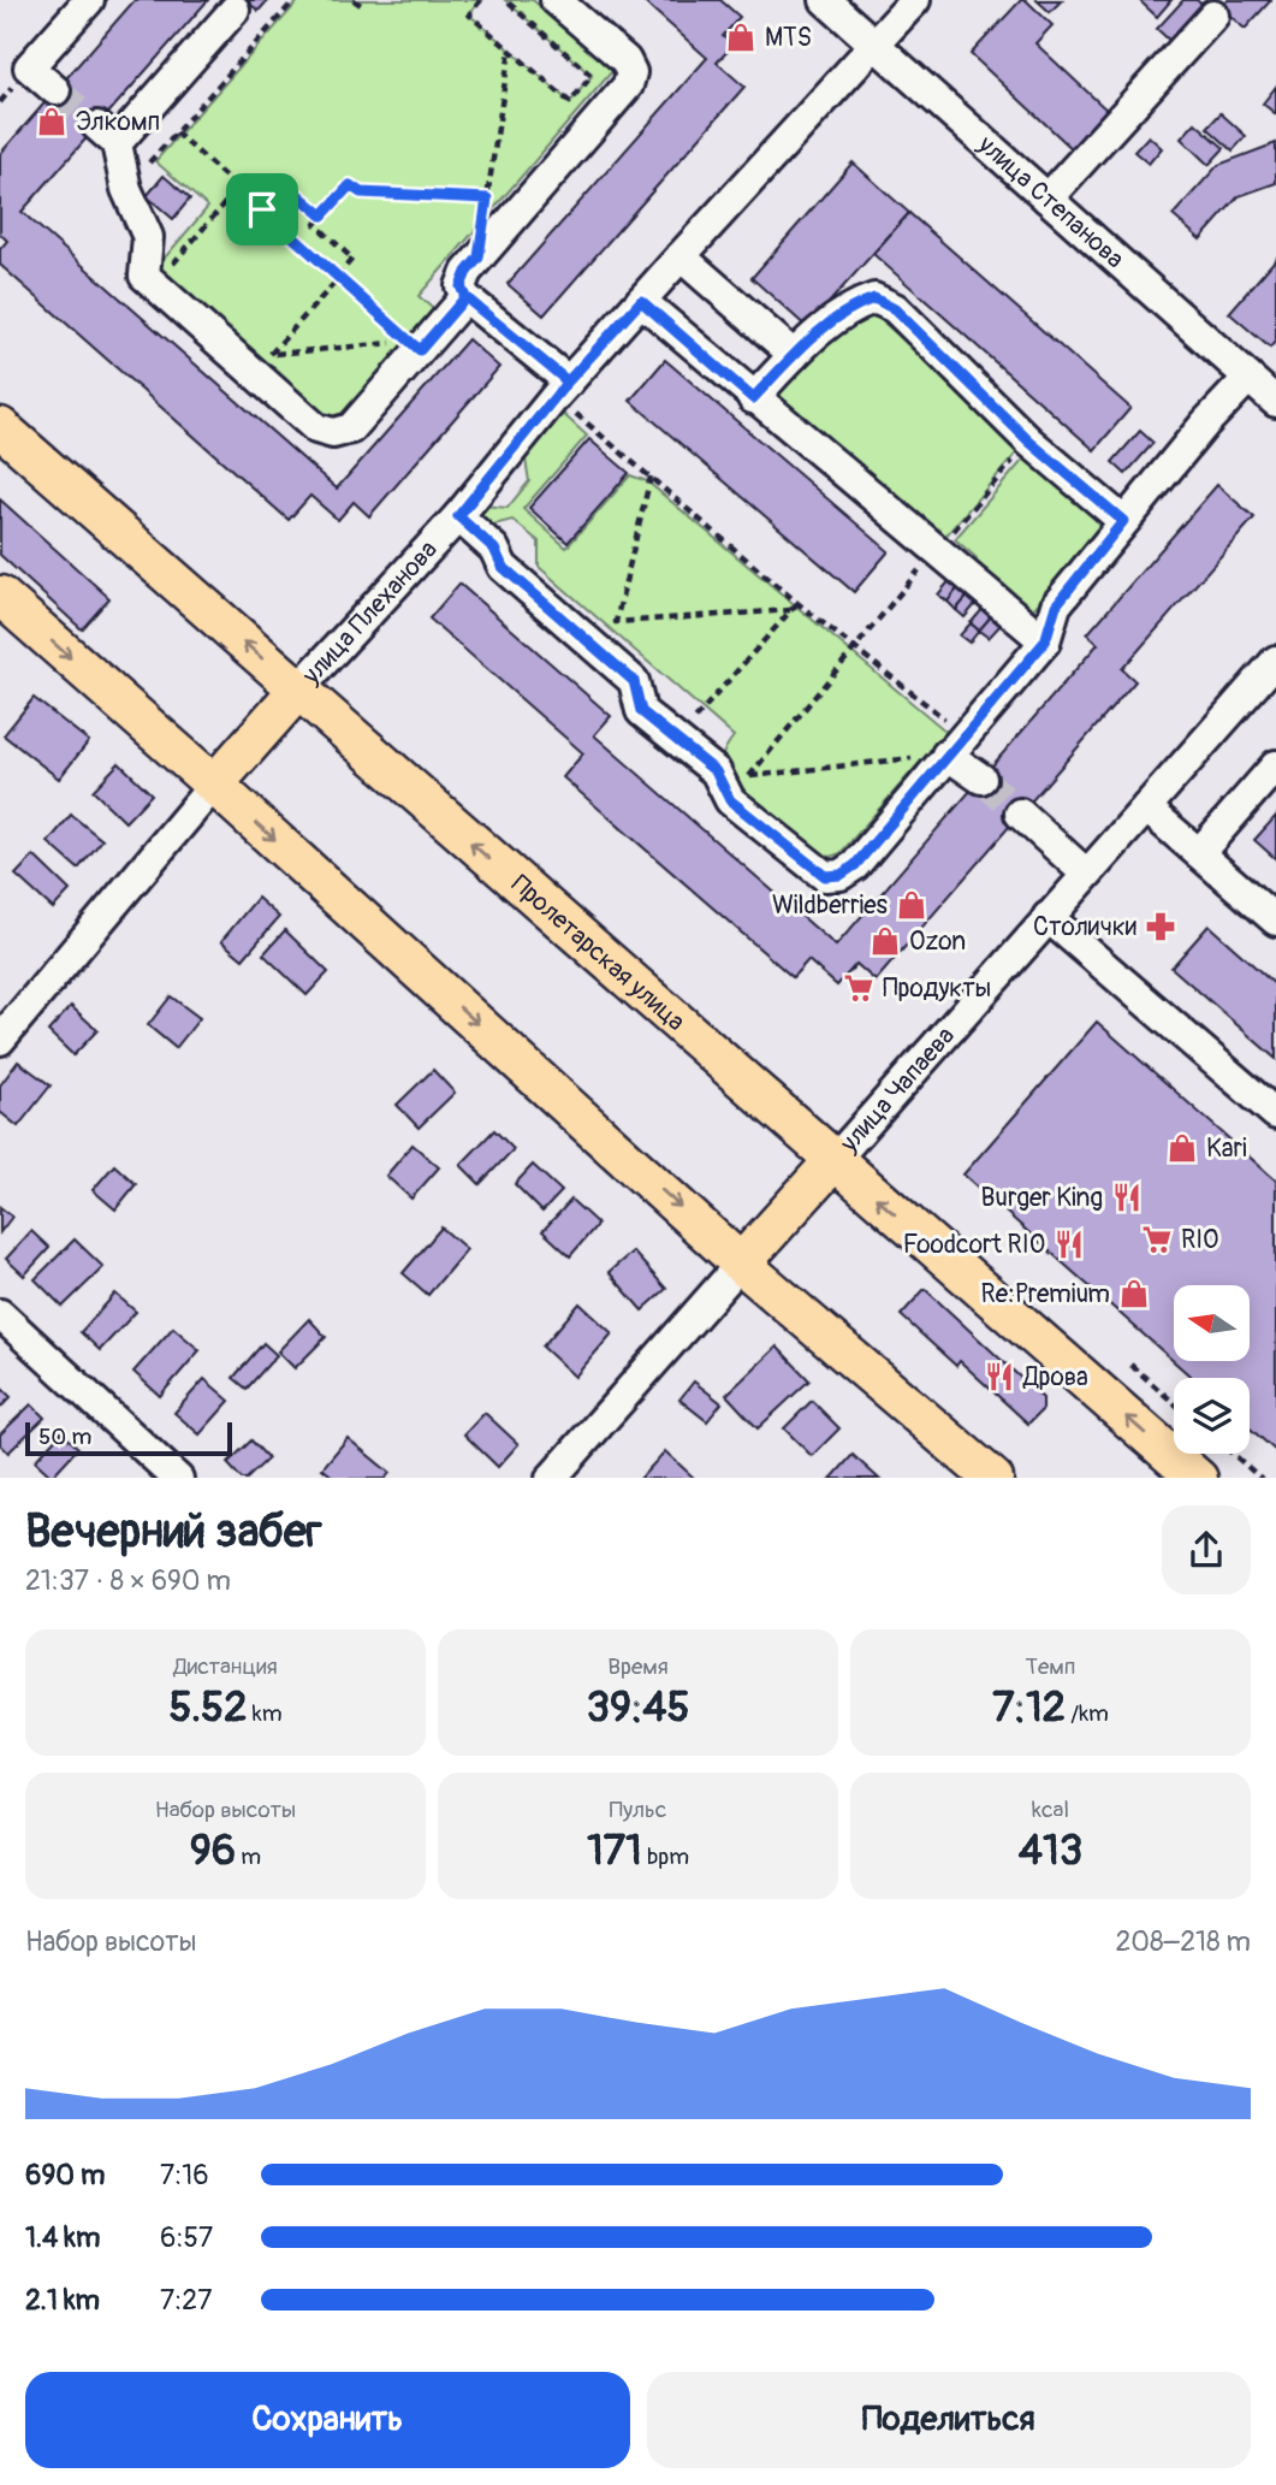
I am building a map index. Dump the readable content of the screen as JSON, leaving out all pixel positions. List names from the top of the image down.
{
  "streets": {
    "main road": ["улица Плеханова", "Пролетарская улица", "улица Чапаева"],
    "street": ["улица Степанова"]
  },
  "crossings": [
    ["улица Степанова", "улица Плеханова"],
    ["улица Плеханова", "Пролетарская улица"],
    ["Пролетарская улица", "улица Чапаева"]
  ],
  "places": {
    "shop": [
      "MTS",
      "Элкомп",
      "Wildberries",
      "Ozon",
      "Kari",
      "Re:Premium"
    ],
    "pharmacy": ["Столички"],
    "supermarket": ["Продукты", "RIO"],
    "restaurant": ["Burger King", "Foodcort RIO", "Дрова"]
  },
  "scale_bar": "50 m",
  "north": "left",
  "page": {
    "scale": "50 m",
    "heading": ["Вечерний забег", "21:37 · 8 × 690 m"],
    "stats": [
      ["Дистанция", "5.52 km"],
      ["Время", "39:45"],
      ["Темп", "7:12 /km"],
      ["Набор высоты", "96 m"],
      ["Пульс", "171 bpm"],
      ["kcal", "413"]
    ],
    "chart": ["Набор высоты", "208–218 m"],
    "list": [
      {
        "name": "690 m",
        "note": "7:16"
      },
      {
        "name": "1.4 km",
        "note": "6:57"
      },
      {
        "name": "2.1 km",
        "note": "7:27"
      }
    ],
    "buttons": ["Сохранить", "Поделиться"]
  }
}
